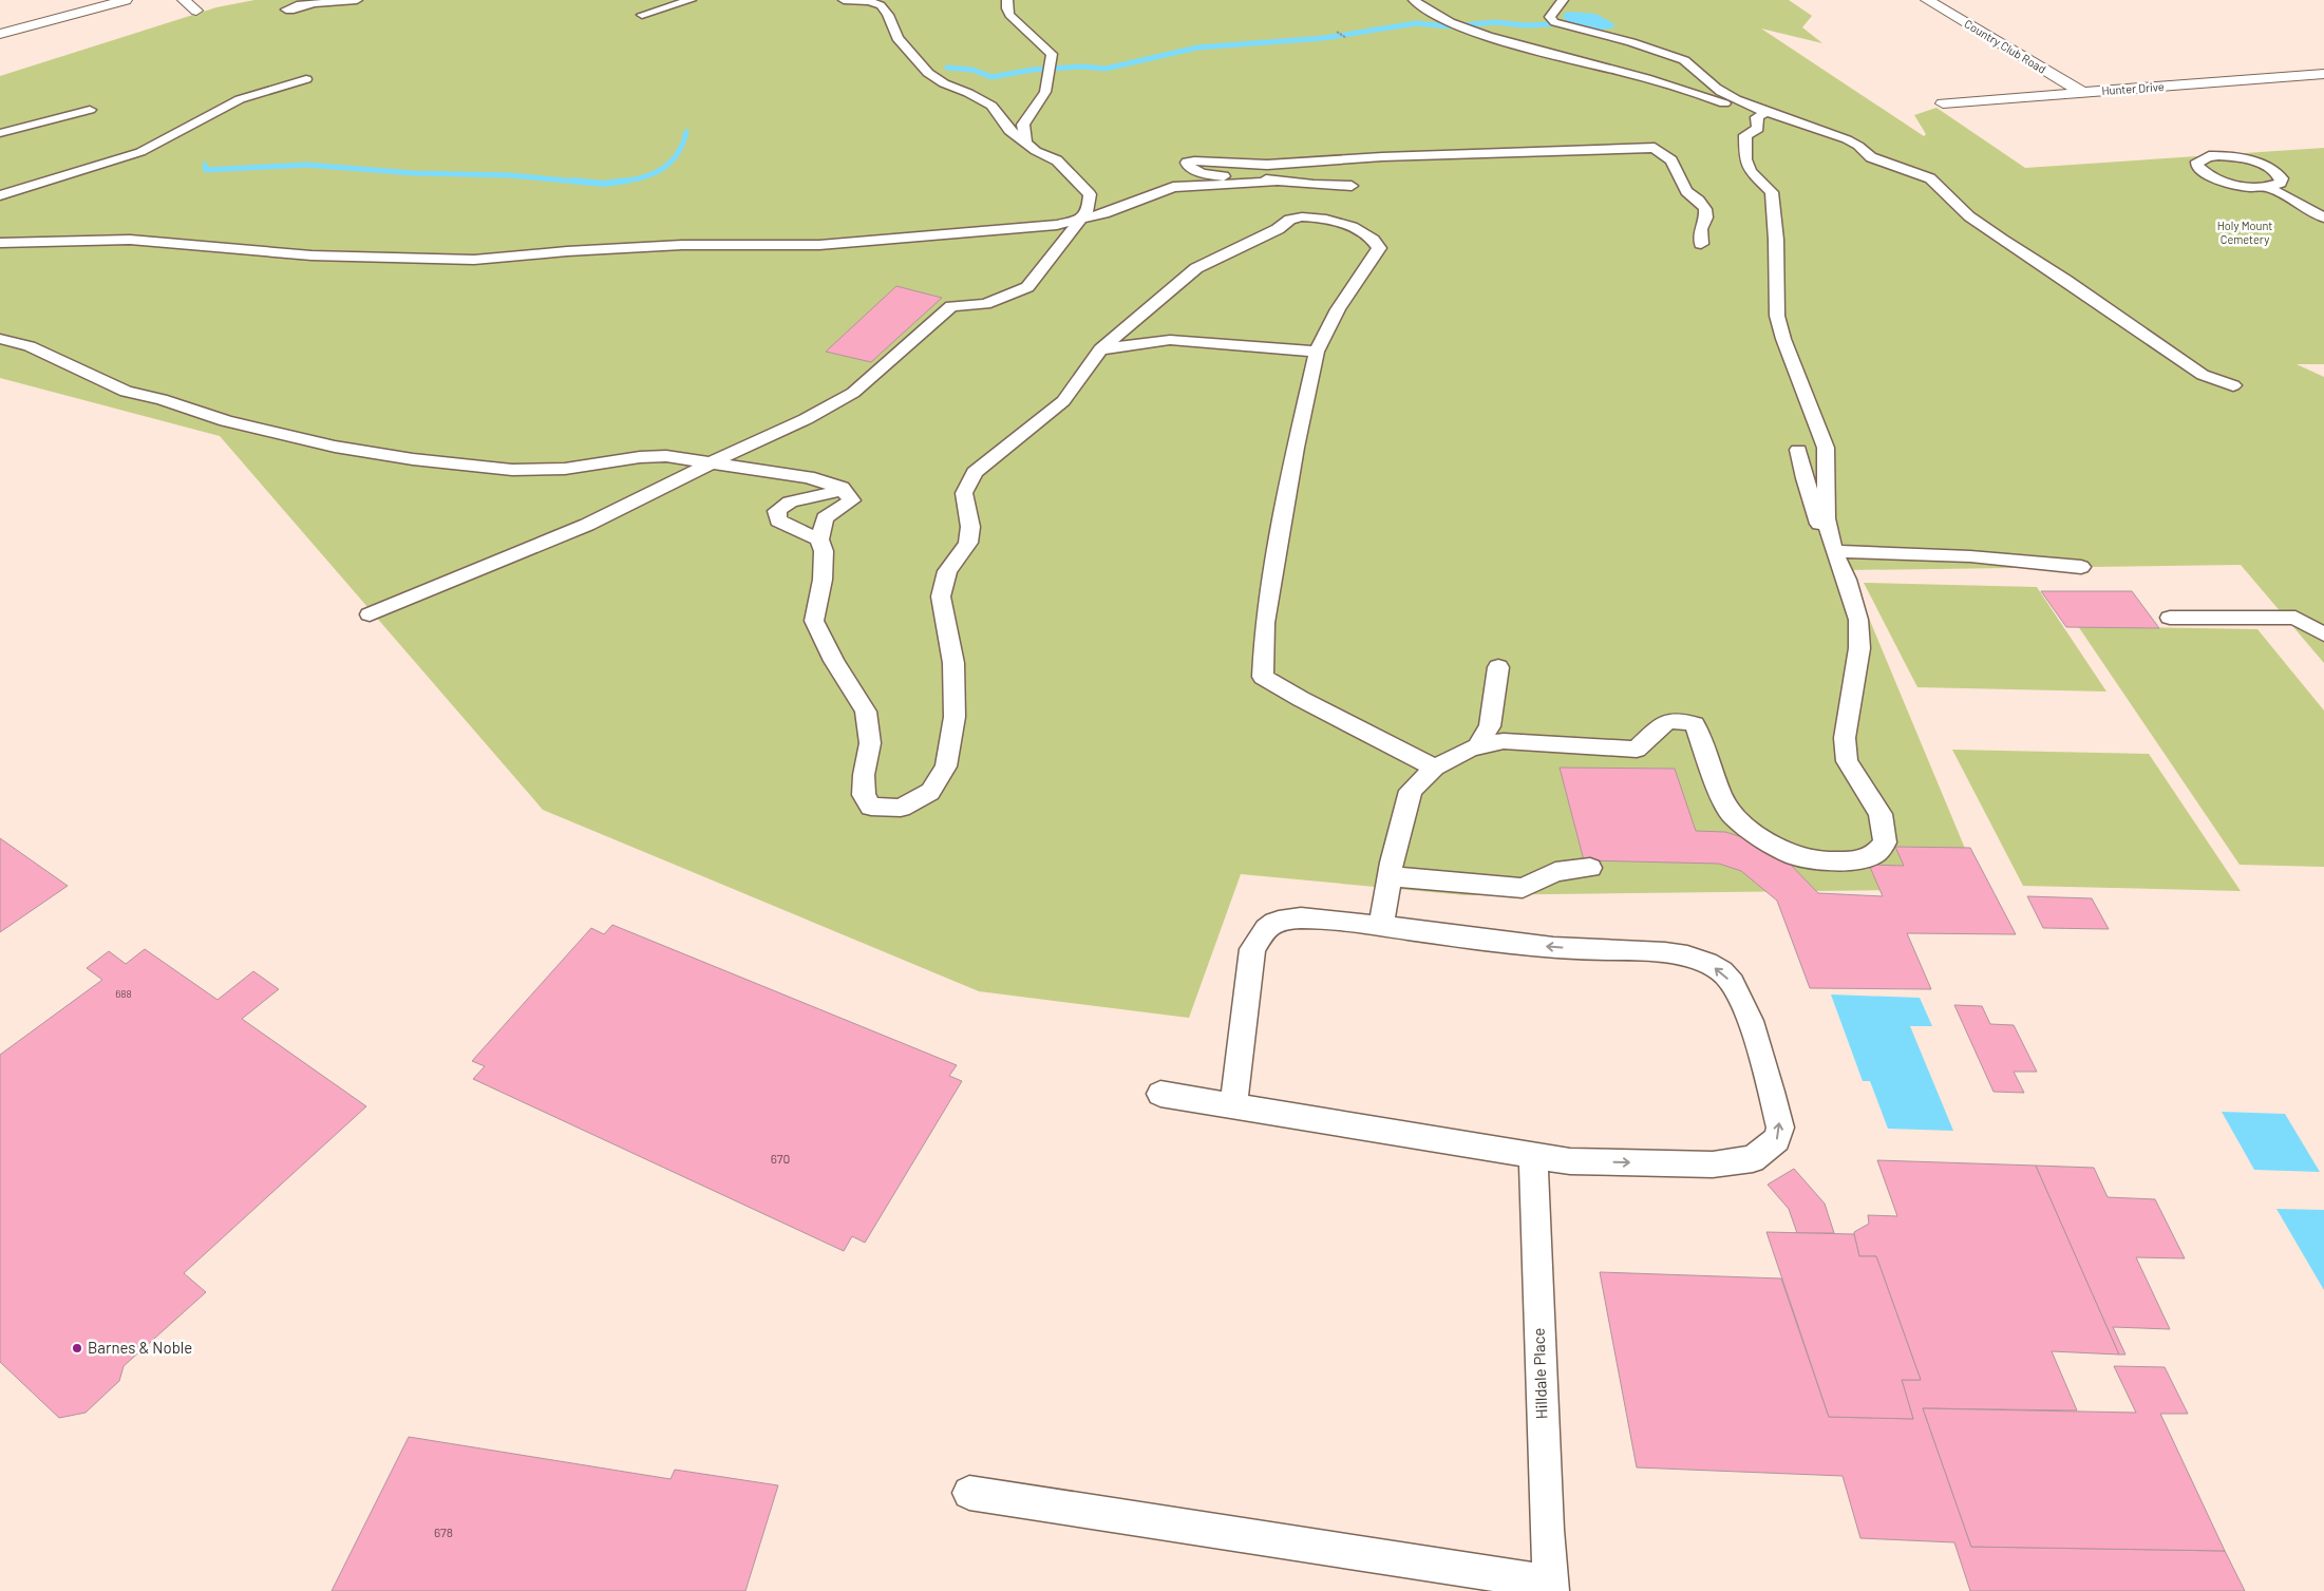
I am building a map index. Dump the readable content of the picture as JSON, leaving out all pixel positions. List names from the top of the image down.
{
  "streets": {
    "street": ["Country Club Road", "Hunter Drive"],
    "lane": ["Hilldale Place"]
  },
  "crossings": [
    ["Country Club Road", "Hunter Drive"]
  ],
  "parks": ["Holy Mount Cemetery"],
  "places": ["Barnes & Noble"],
  "house_numbers": ["688", "670", "678"]
}
